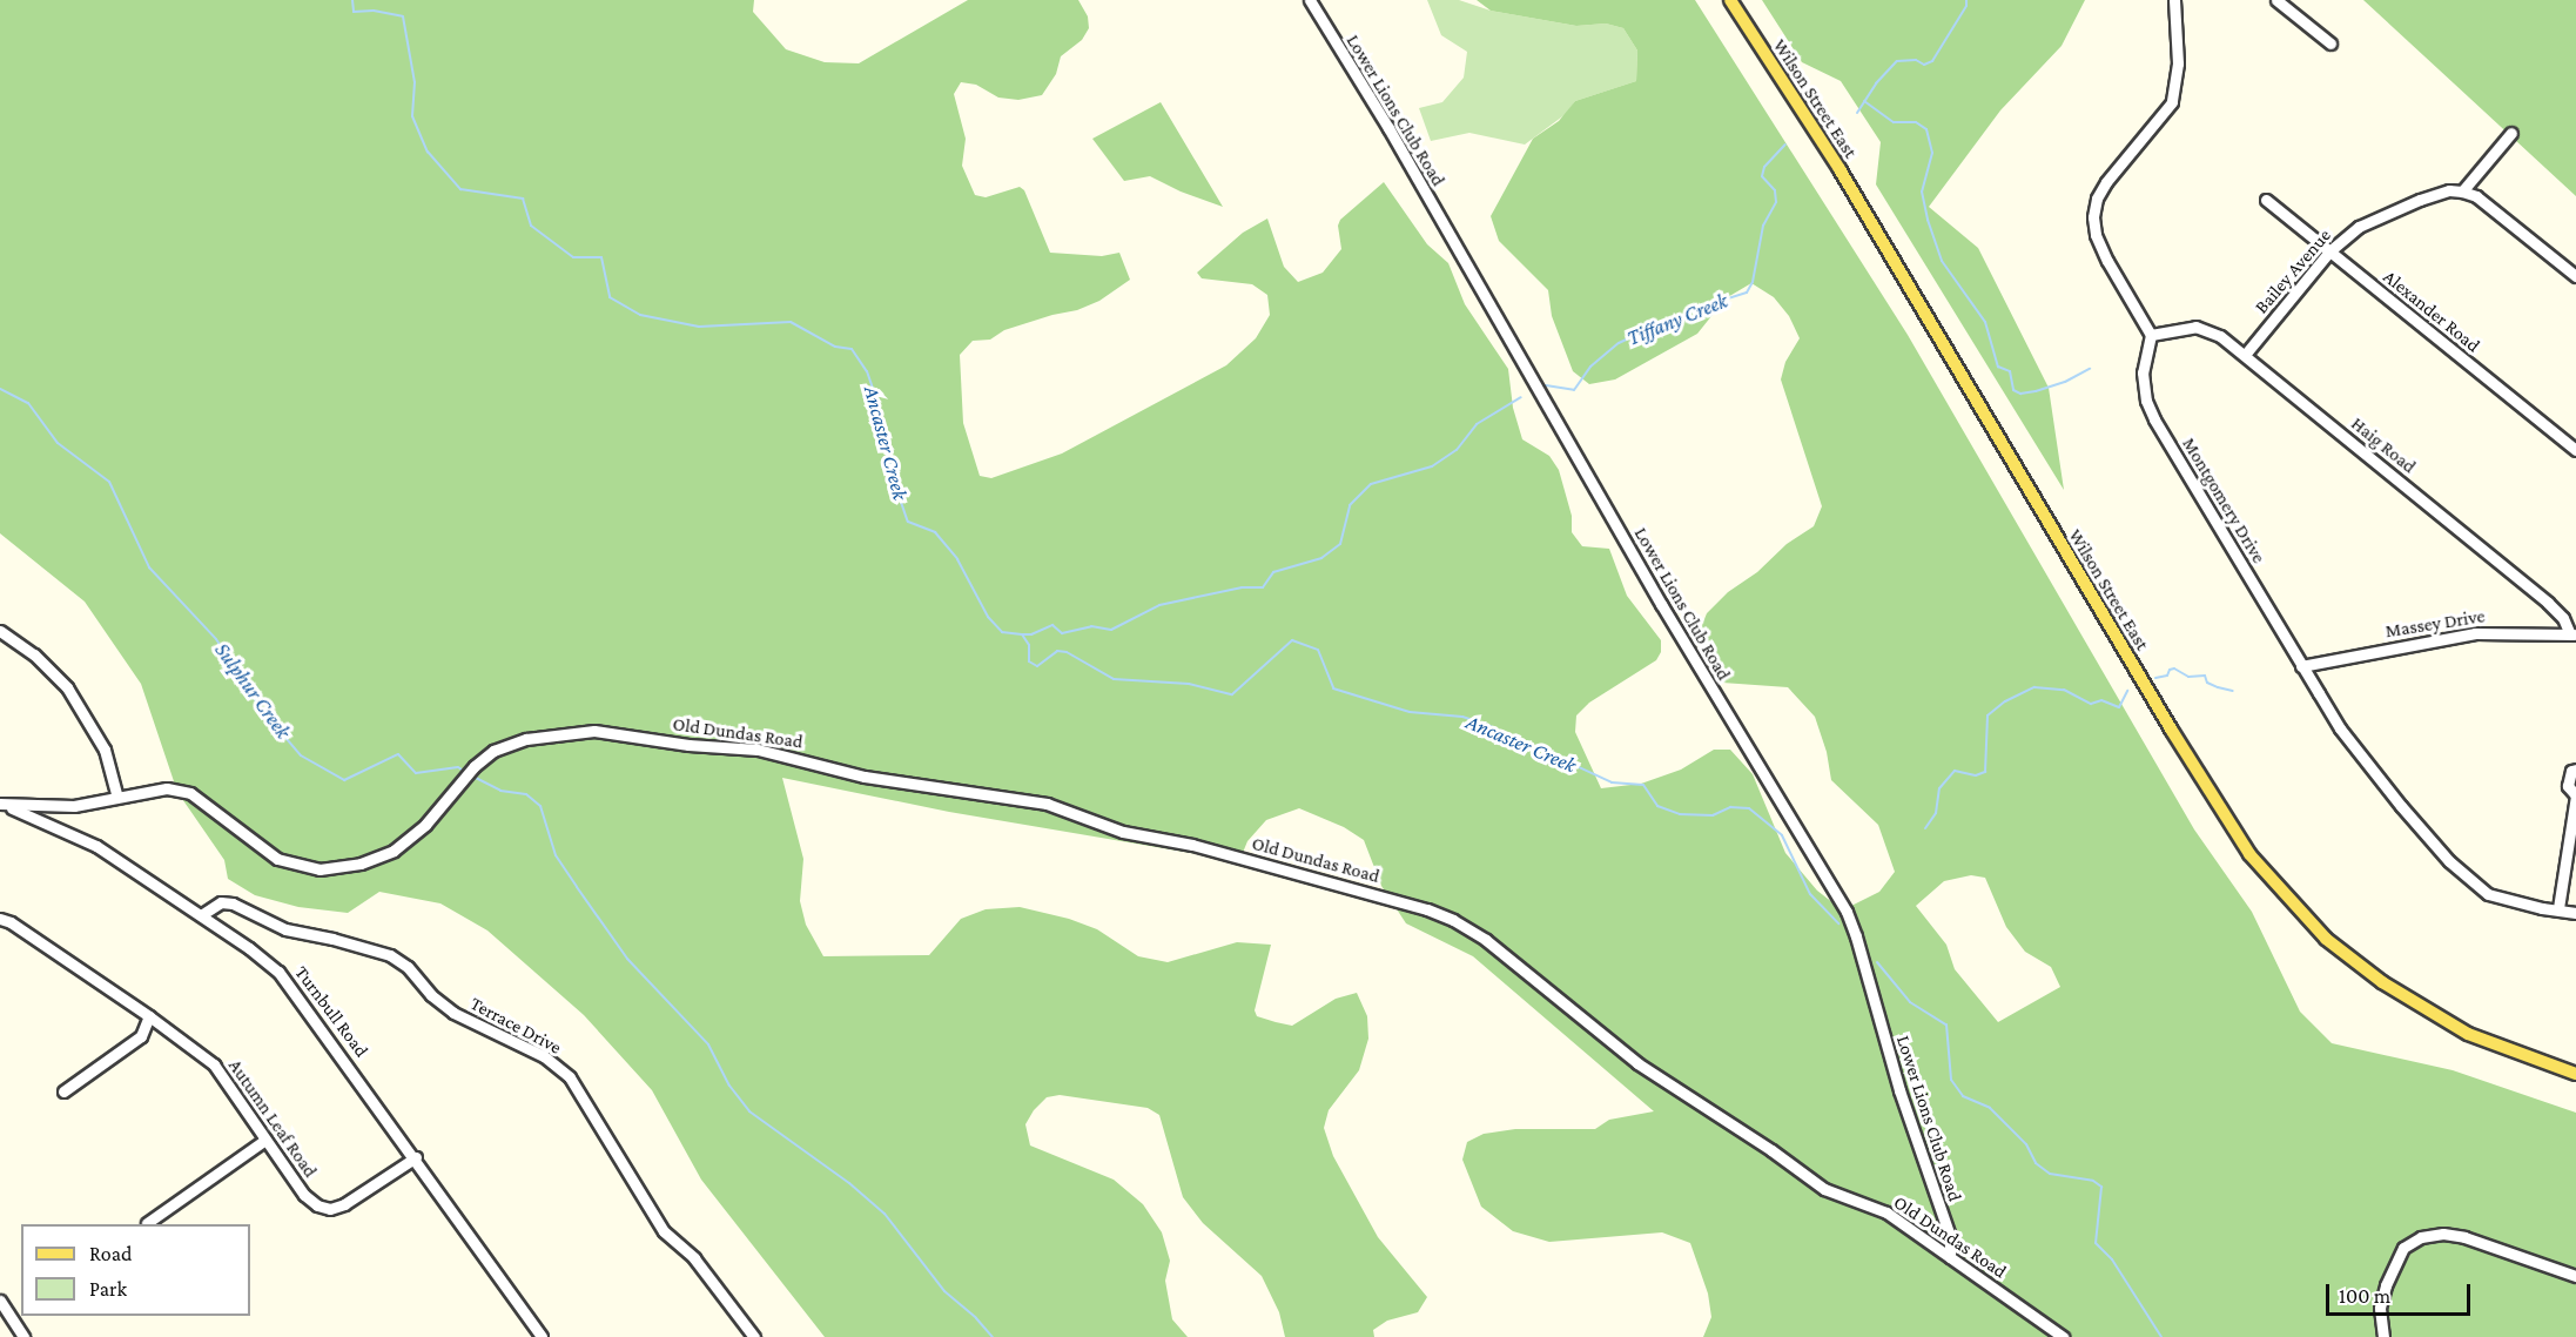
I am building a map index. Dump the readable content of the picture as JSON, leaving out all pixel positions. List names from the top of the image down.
{
  "streets": {
    "main road": ["Wilson Street East"],
    "street": [
      "Lower Lions Club Road",
      "Bailey Avenue",
      "Alexander Road",
      "Haig Road",
      "Montgomery Drive",
      "Massey Drive",
      "Old Dundas Road",
      "Turnbull Road",
      "Terrace Drive",
      "Autumn Leaf Road"
    ]
  },
  "crossings": [
    ["Lower Lions Club Road", "Old Dundas Road"],
    ["Bailey Avenue", "Alexander Road"],
    ["Bailey Avenue", "Haig Road"],
    ["Haig Road", "Montgomery Drive"],
    ["Haig Road", "Massey Drive"],
    ["Montgomery Drive", "Massey Drive"],
    ["Old Dundas Road", "Turnbull Road"],
    ["Turnbull Road", "Terrace Drive"],
    ["Turnbull Road", "Autumn Leaf Road"]
  ],
  "water": ["Tiffany Creek", "Ancaster Creek", "Sulphur Creek"],
  "legend": ["Road", "Park"],
  "scale_bar": "100 m"
}
